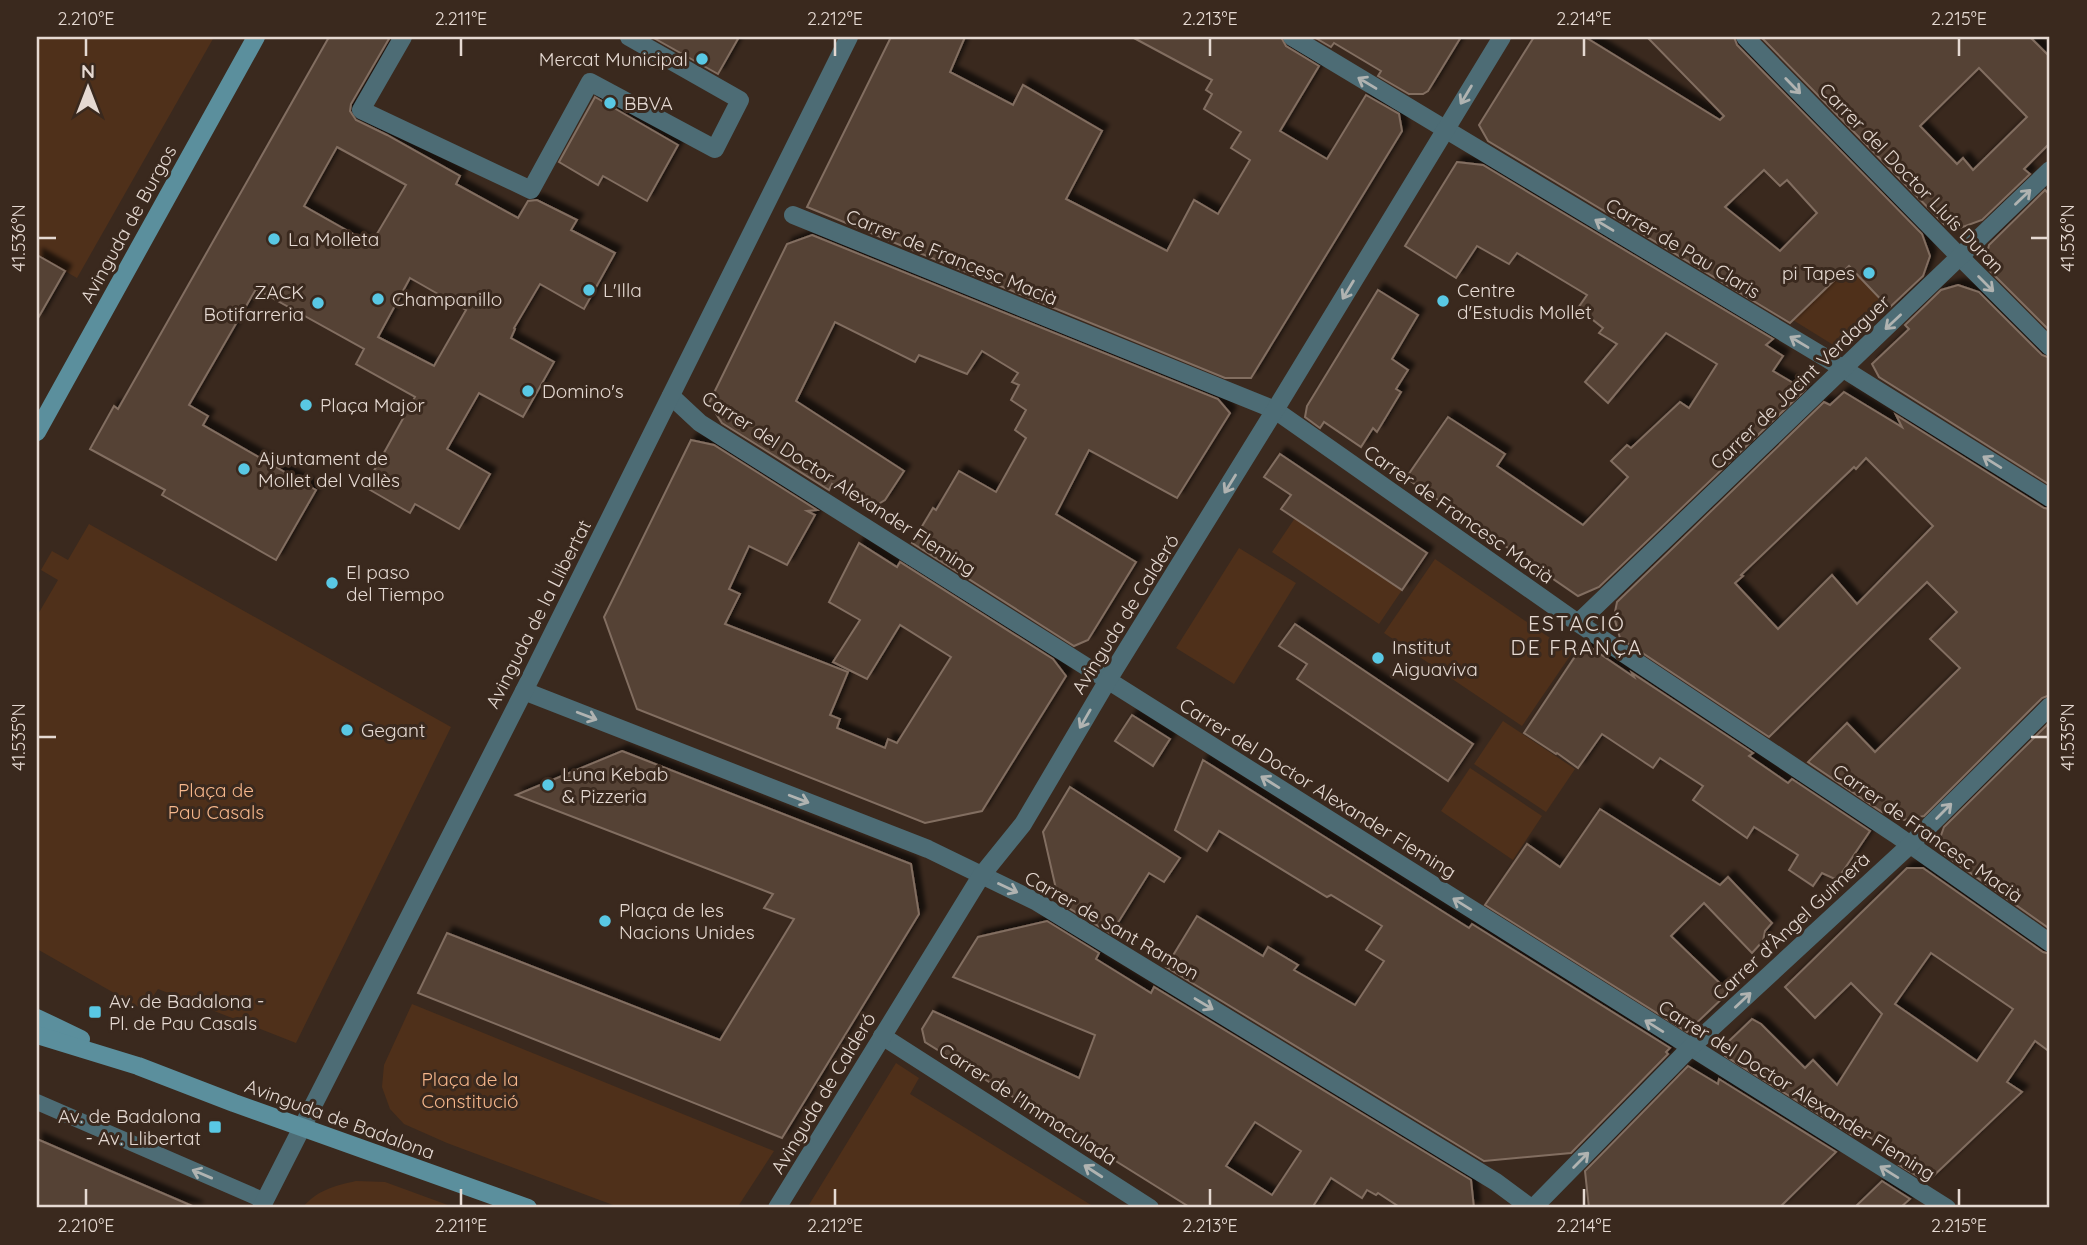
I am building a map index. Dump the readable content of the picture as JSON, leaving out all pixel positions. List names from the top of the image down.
{
  "streets": {
    "street": [
      "Carrer del Doctor Lluís Duran",
      "Avinguda de Burgos",
      "Carrer de Pau Claris",
      "Carrer de Francesc Macià",
      "Carrer de Jacint Verdaguer",
      "Carrer del Doctor Alexander Fleming",
      "Avinguda de la Llibertat",
      "Avinguda de Calderó",
      "Carrer de Sant Ramon",
      "Carrer d'Àngel Guimerà",
      "Carrer de l'Immaculada",
      "Avinguda de Badalona"
    ]
  },
  "crossings": [
    ["Carrer del Doctor Lluís Duran", "Carrer de Jacint Verdaguer"],
    ["Carrer de Pau Claris", "Carrer de Jacint Verdaguer"],
    ["Carrer de Pau Claris", "Avinguda de Calderó"],
    ["Carrer de Francesc Macià", "Carrer de Jacint Verdaguer"],
    ["Carrer de Francesc Macià", "Avinguda de Calderó"],
    ["Carrer de Francesc Macià", "Carrer d'Àngel Guimerà"],
    ["Carrer del Doctor Alexander Fleming", "Avinguda de la Llibertat"],
    ["Carrer del Doctor Alexander Fleming", "Avinguda de Calderó"],
    ["Carrer del Doctor Alexander Fleming", "Carrer d'Àngel Guimerà"],
    ["Avinguda de la Llibertat", "Carrer de Sant Ramon"],
    ["Avinguda de la Llibertat", "Avinguda de Badalona"],
    ["Avinguda de Calderó", "Carrer de Sant Ramon"],
    ["Avinguda de Calderó", "Carrer de l'Immaculada"],
    ["Carrer de Sant Ramon", "Carrer d'Àngel Guimerà"]
  ],
  "one_way": [
    "Carrer del Doctor Lluís Duran",
    "Carrer de Pau Claris",
    "Carrer del Doctor Alexander Fleming",
    "Avinguda de Calderó",
    "Carrer de Sant Ramon",
    "Carrer d'Àngel Guimerà",
    "Carrer de l'Immaculada"
  ],
  "districts": ["ESTACIÓ DE FRANÇA"],
  "parks": ["Plaça de Pau Casals", "Plaça de la Constitució"],
  "places": {
    "other": [
      "Mercat Municipal",
      "BBVA",
      "La Molleta",
      "pi Tapes",
      "L'Illa",
      "Champanillo",
      "Centre d'Estudis Mollet",
      "ZACK Botifarreria",
      "Domino's",
      "Plaça Major",
      "Ajuntament de Mollet del Vallès",
      "El paso del Tiempo",
      "Institut Aiguaviva",
      "Gegant",
      "Luna Kebab & Pizzeria",
      "Plaça de les Nacions Unides"
    ],
    "transit": ["Av. de Badalona - Pl. de Pau Casals", "Av. de Badalona - Av. Llibertat"]
  },
  "north": "top",
  "coordinates": [
    "2.210°E",
    "2.211°E",
    "2.212°E",
    "2.213°E",
    "2.214°E",
    "2.215°E",
    "41.536°N",
    "41.535°N"
  ]
}
